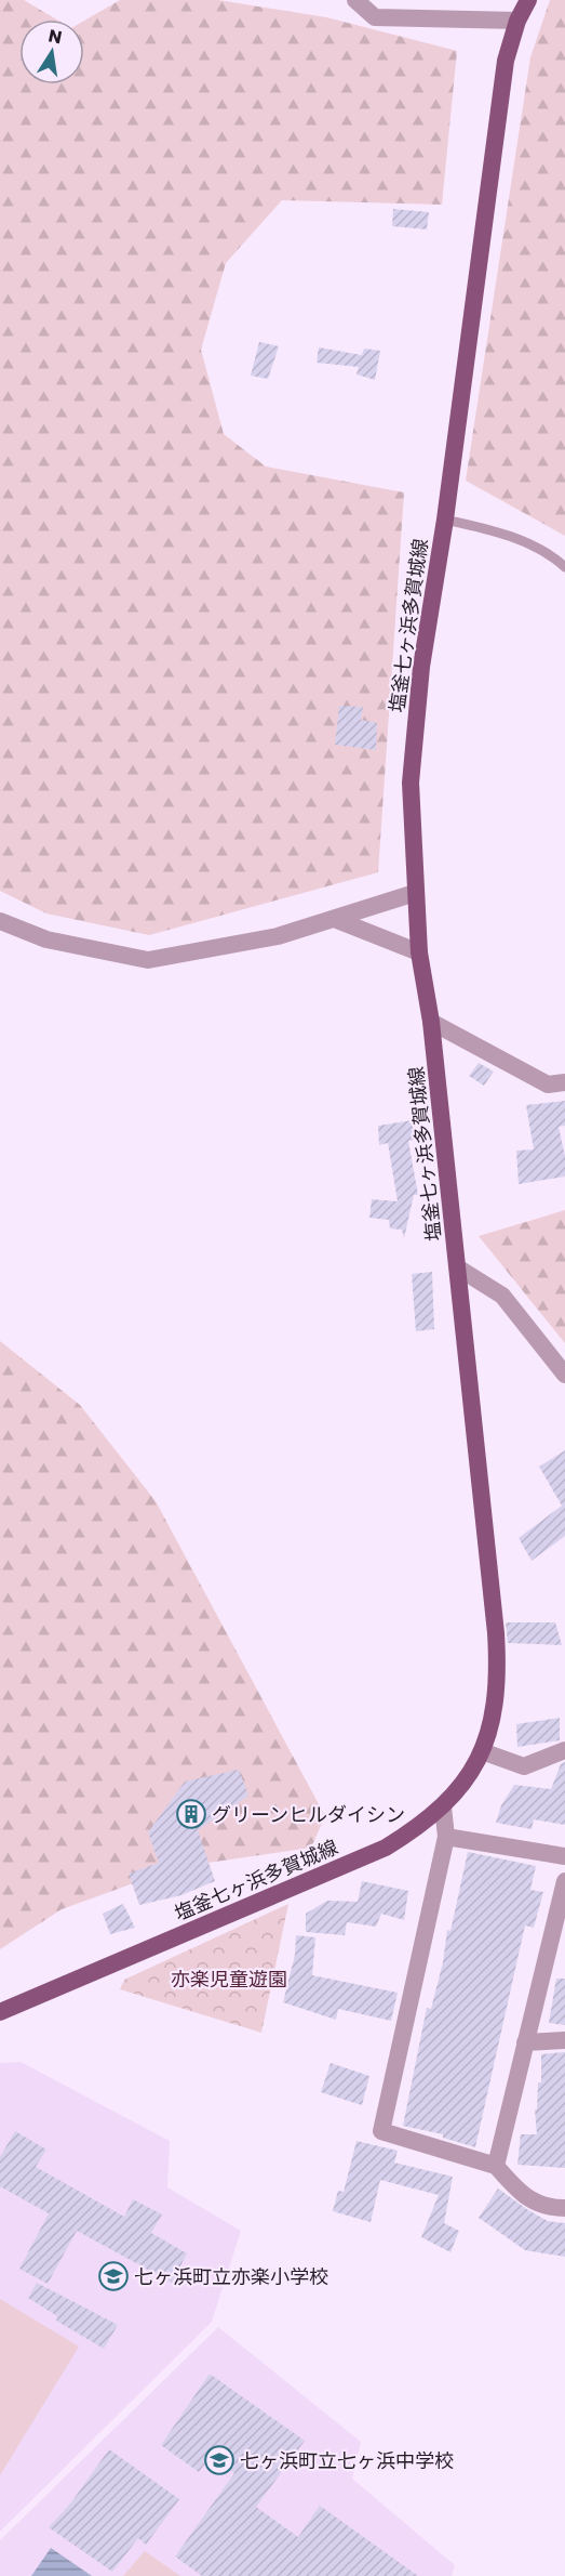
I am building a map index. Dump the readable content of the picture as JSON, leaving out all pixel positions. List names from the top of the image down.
{
  "streets": {
    "main road": ["塩釜七ヶ浜多賀城線"]
  },
  "parks": ["亦楽児童遊園"],
  "places": {
    "building": ["グリーンヒルダイシン"],
    "school or university": ["七ヶ浜町立亦楽小学校", "七ヶ浜町立七ヶ浜中学校"]
  },
  "north": "top"
}
